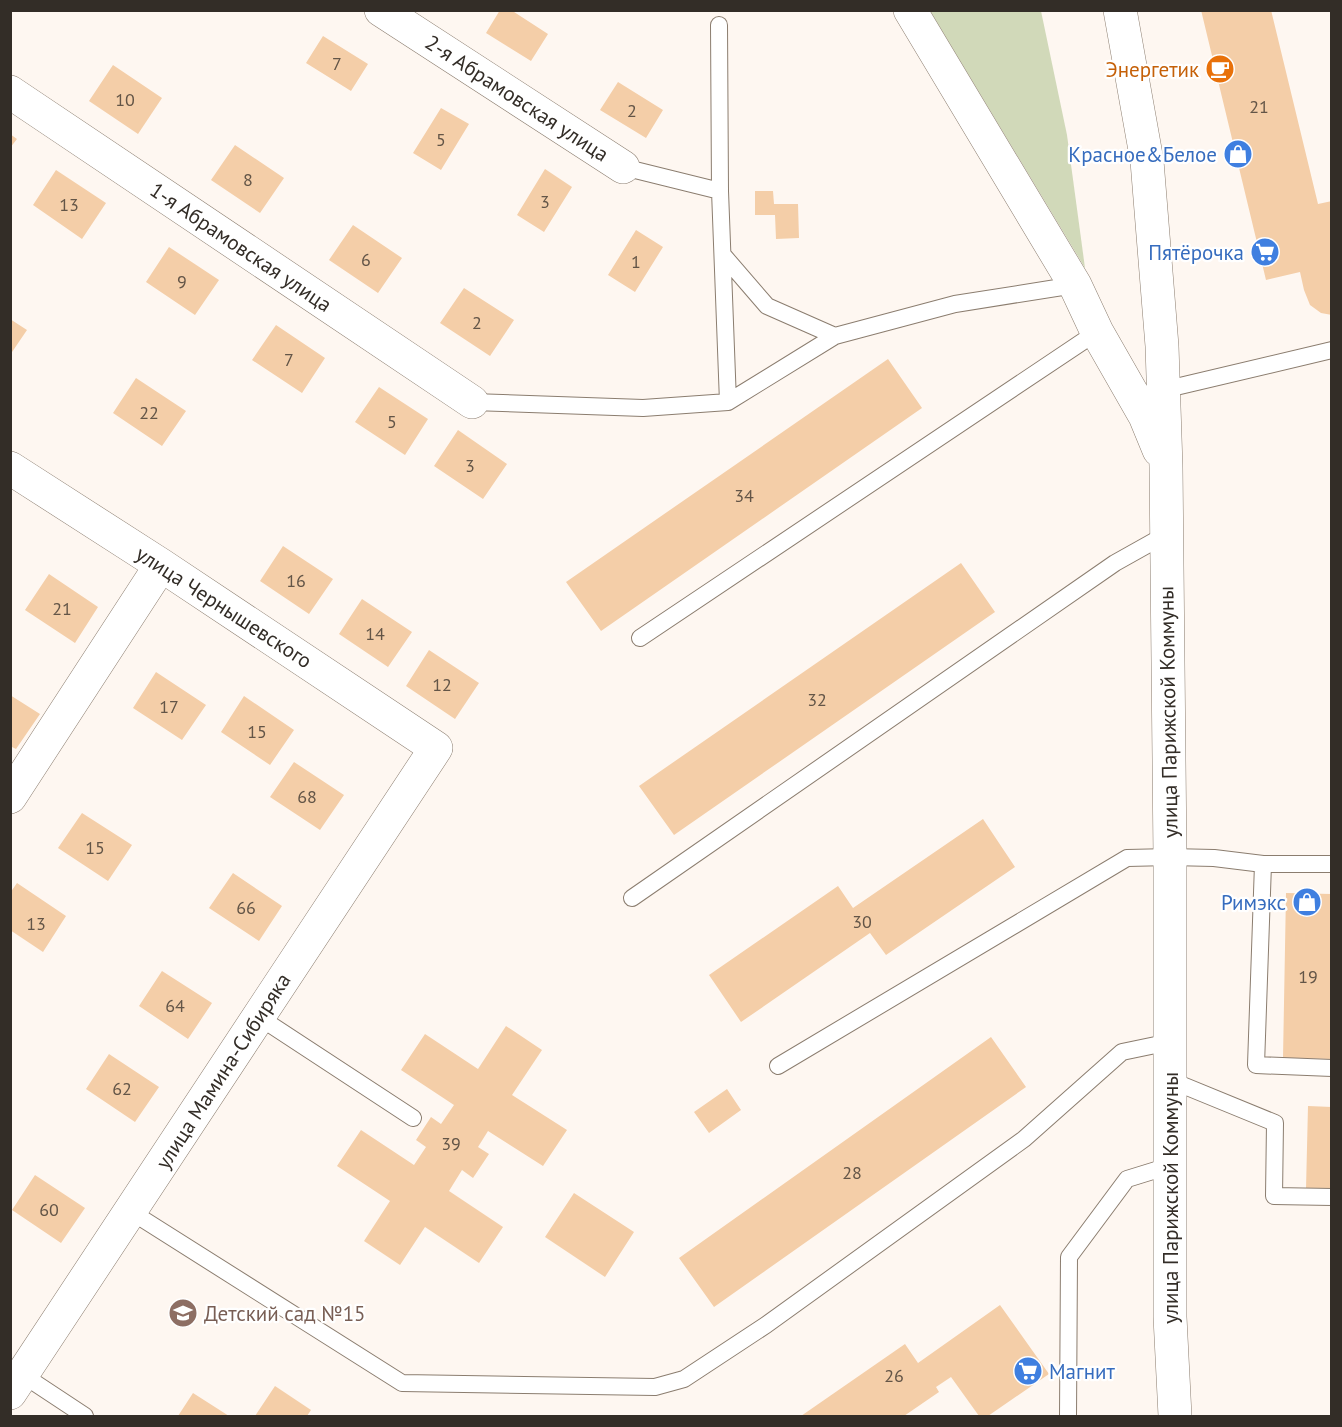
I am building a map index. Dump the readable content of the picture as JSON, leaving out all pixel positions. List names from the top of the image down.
{
  "streets": {
    "street": [
      "2-я Абрамовская улица",
      "1-я Абрамовская улица",
      "улица Чернышевского",
      "улица Парижской Коммуны",
      "улица Мамина-Сибиряка"
    ]
  },
  "crossings": [
    ["улица Чернышевского", "улица Мамина-Сибиряка"]
  ],
  "places": {
    "cafe": ["Энергетик"],
    "shop": ["Красное&Белое", "Римэкс"],
    "supermarket": ["Пятёрочка", "Магнит"],
    "school or university": ["Детский сад №15"]
  },
  "house_numbers": [
    "7",
    "10",
    "21",
    "2",
    "5",
    "8",
    "3",
    "13",
    "6",
    "1",
    "9",
    "2",
    "7",
    "22",
    "5",
    "3",
    "34",
    "16",
    "21",
    "14",
    "12",
    "32",
    "17",
    "15",
    "68",
    "15",
    "66",
    "30",
    "13",
    "19",
    "64",
    "62",
    "39",
    "28",
    "60",
    "26"
  ]
}
